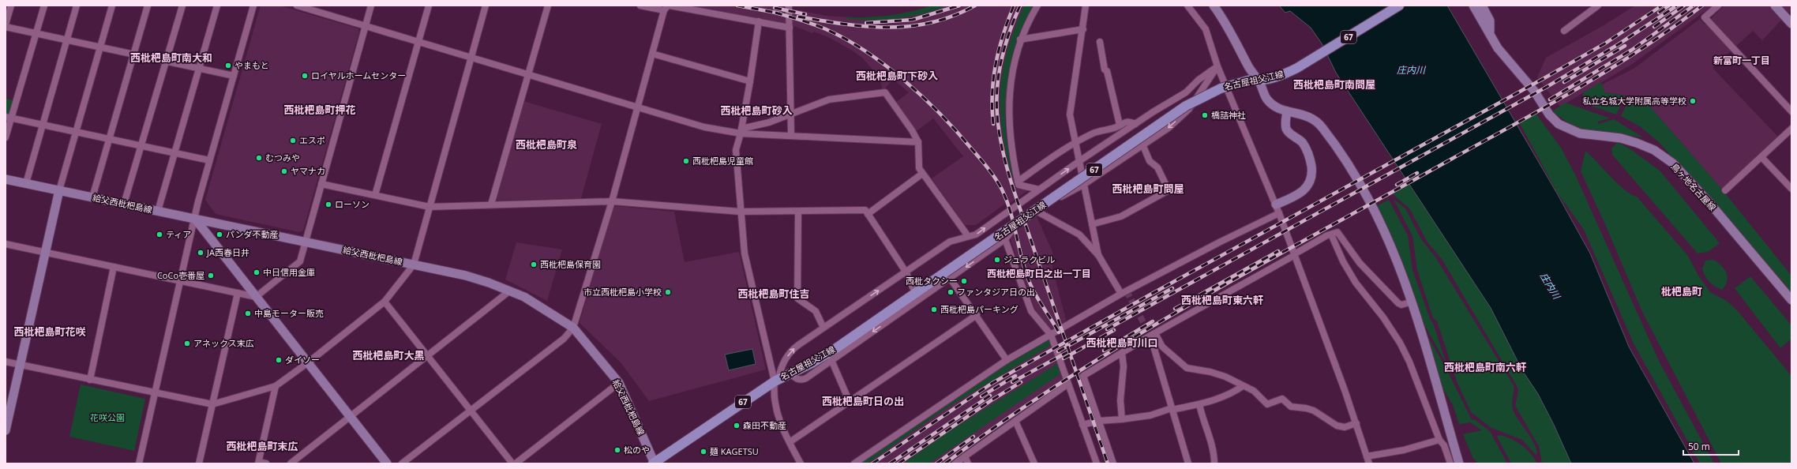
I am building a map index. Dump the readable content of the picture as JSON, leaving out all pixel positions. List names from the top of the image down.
{
  "streets": {
    "main road": [
      "67",
      "名古屋祖父江線",
      "鳥ヶ地名古屋線",
      "給父西枇杷島線"
    ]
  },
  "crossings": [
    ["名古屋祖父江線", "給父西枇杷島線"]
  ],
  "districts": [
    "西枇杷島町南大和",
    "新富町一丁目",
    "西枇杷島町下砂入",
    "西枇杷島町南問屋",
    "西枇杷島町押花",
    "西枇杷島町砂入",
    "西枇杷島町泉",
    "西枇杷島町問屋",
    "西枇杷島町日之出一丁目",
    "枇杷島町",
    "西枇杷島町住吉",
    "西枇杷島町東六軒",
    "西枇杷島町花咲",
    "西枇杷島町川口",
    "西枇杷島町大黒",
    "西枇杷島町南六軒",
    "西枇杷島町日の出",
    "西枇杷島町末広"
  ],
  "water": ["庄内川"],
  "parks": ["花咲公園"],
  "places": [
    "やまもと",
    "ロイヤルホームセンター",
    "私立名城大学附属高等学校",
    "橋詰神社",
    "エスポ",
    "むつみや",
    "西枇杷島児童館",
    "ヤマナカ",
    "ローソン",
    "ティア",
    "パンダ不動産",
    "JA西春日井",
    "ジュラクビル",
    "西枇杷島保育園",
    "中日信用金庫",
    "CoCo壱番屋",
    "西枇タクシー",
    "市立西枇杷島小学校",
    "ファンタジア日の出",
    "西枇杷島パーキング",
    "中島モーター販売",
    "アネックス末広",
    "ダイソー",
    "森田不動産",
    "松のや",
    "麺 KAGETSU"
  ],
  "scale_bar": "50 m"
}
